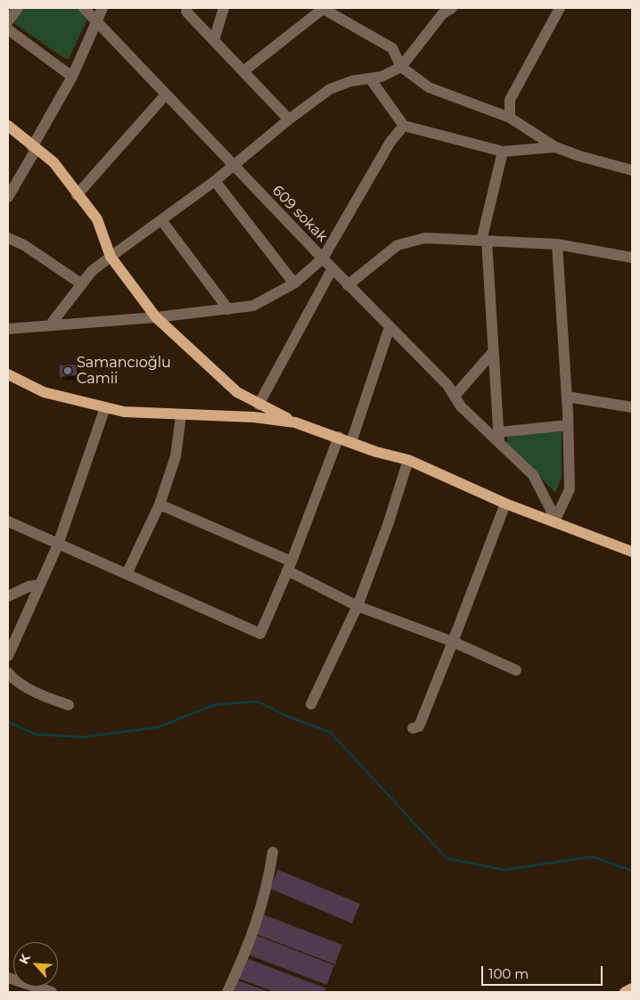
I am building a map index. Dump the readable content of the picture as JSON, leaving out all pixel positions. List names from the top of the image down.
{
  "streets": {
    "street": ["609 sokak"]
  },
  "places": ["Samancıoğlu Camii"],
  "scale_bar": "100 m",
  "north": "top left"
}
